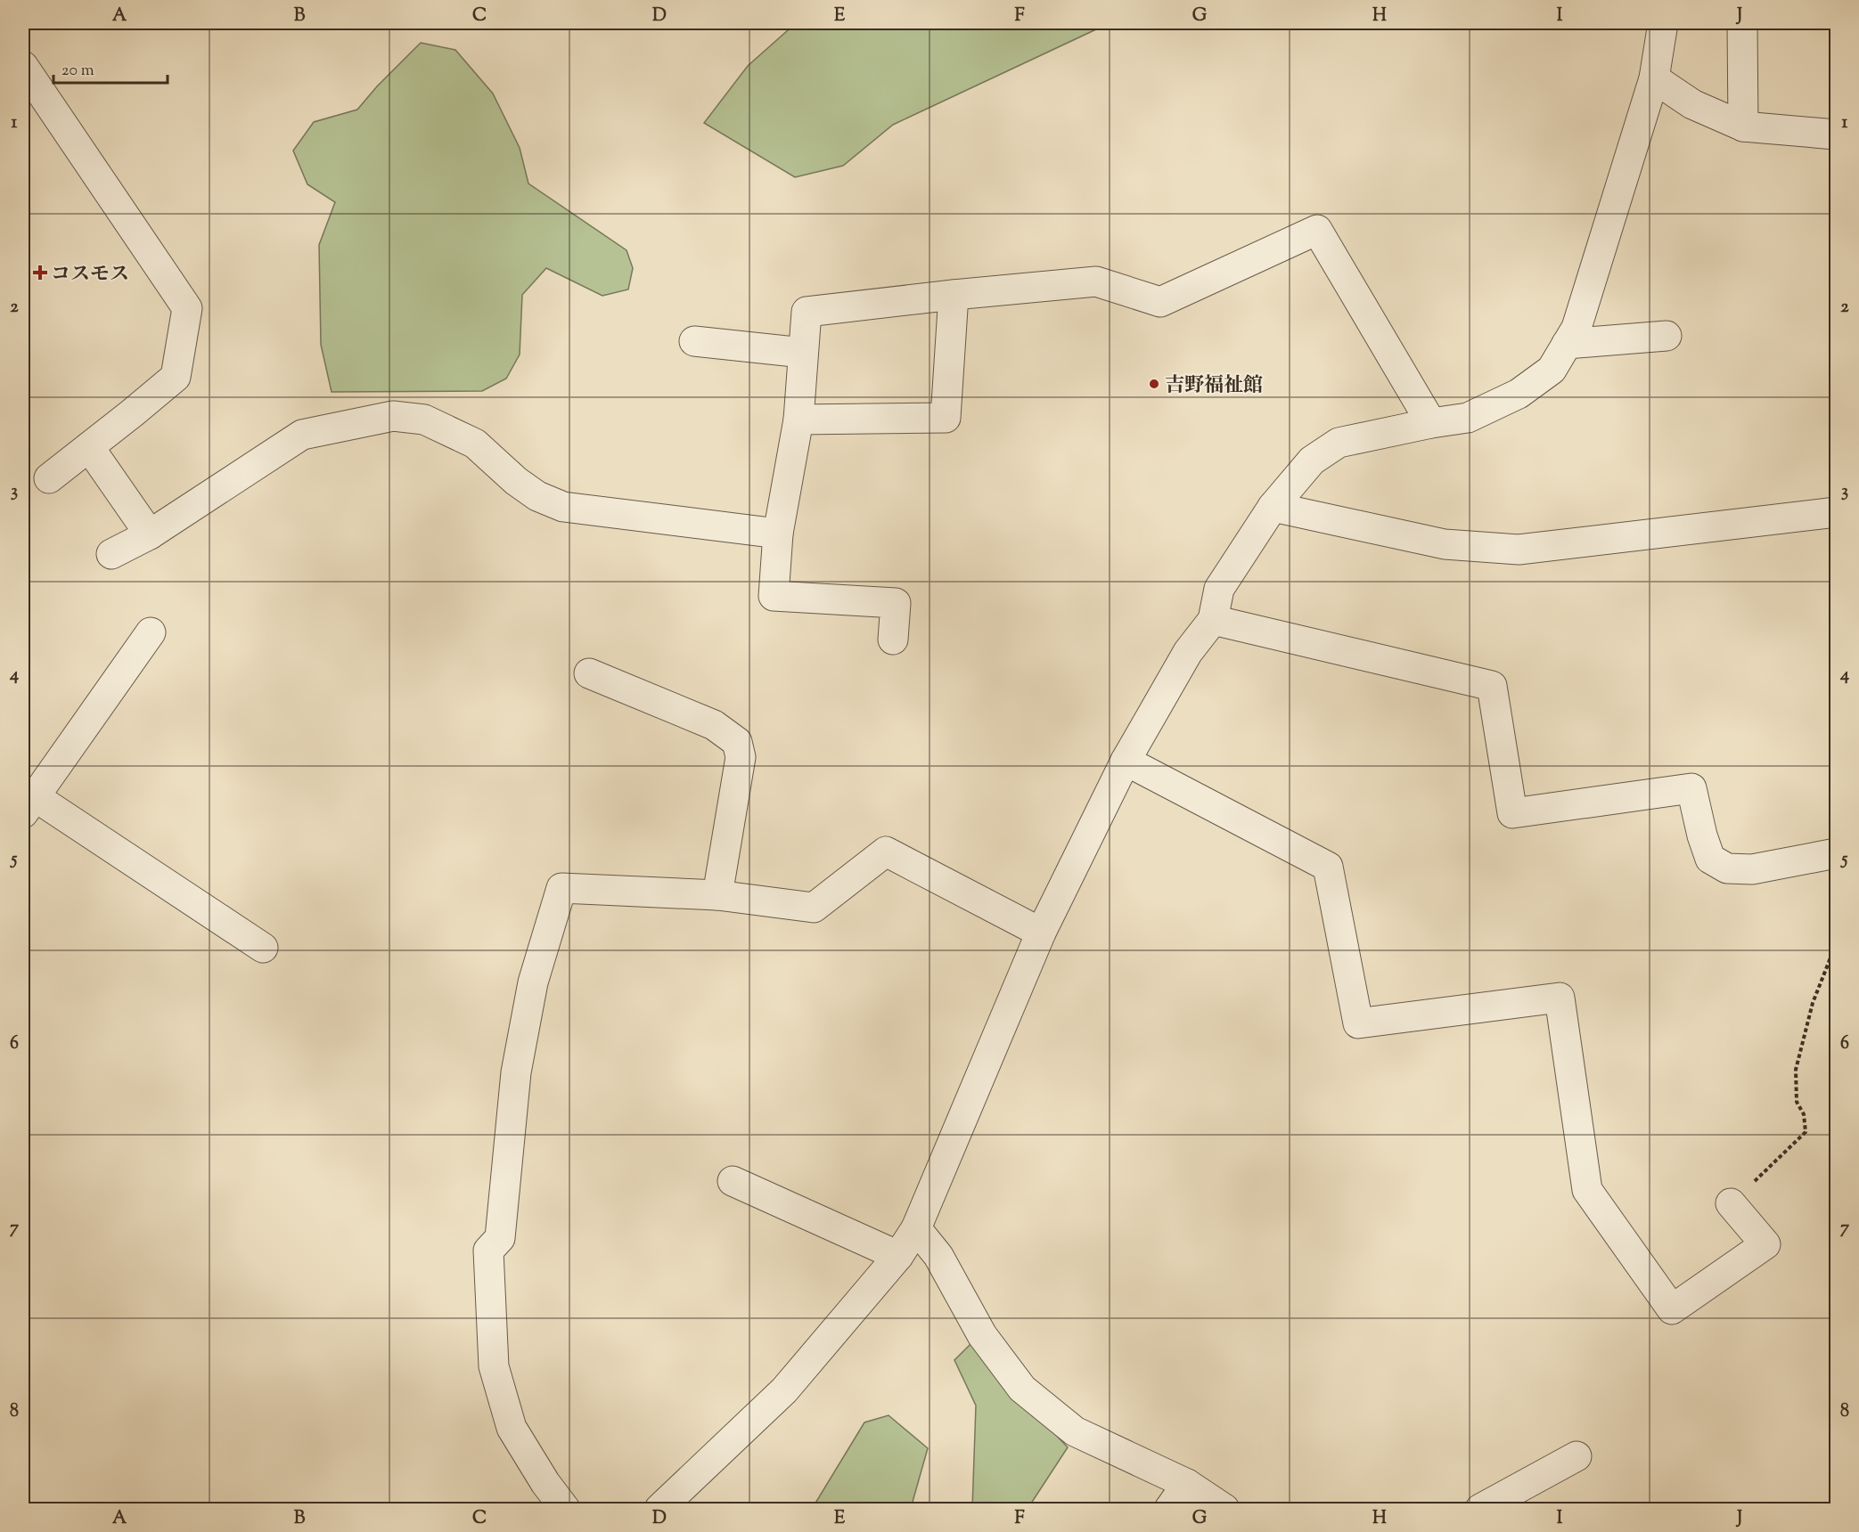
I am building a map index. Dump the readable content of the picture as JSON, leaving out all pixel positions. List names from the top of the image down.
{
  "places": {
    "health": ["コスモス"],
    "other": ["吉野福祉館"]
  },
  "scale_bar": "20 m",
  "grid": {
    "columns": [
      "A",
      "B",
      "C",
      "D",
      "E",
      "F",
      "G",
      "H",
      "I",
      "J"
    ],
    "rows": [
      "1",
      "2",
      "3",
      "4",
      "5",
      "6",
      "7",
      "8"
    ]
  }
}
